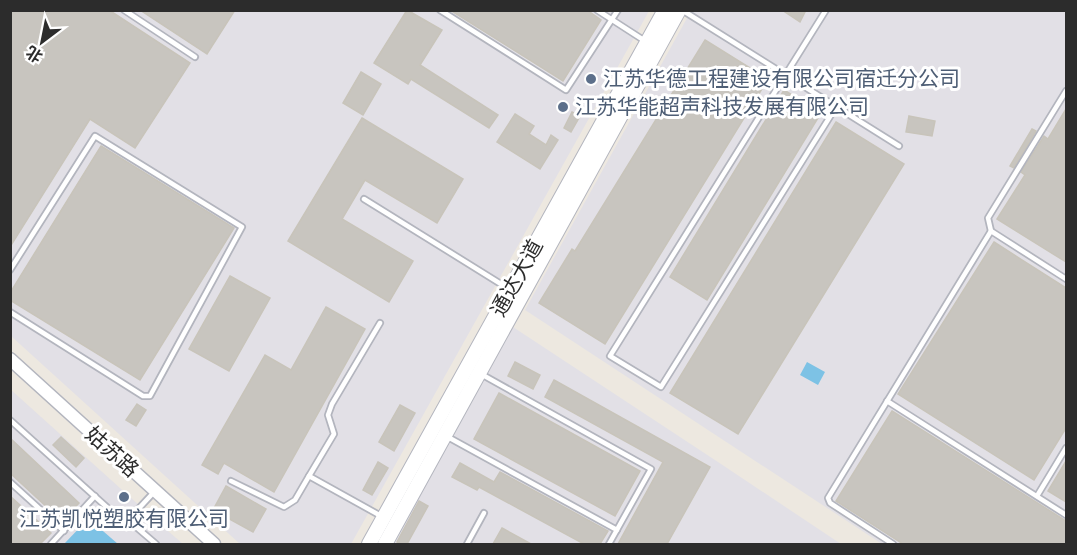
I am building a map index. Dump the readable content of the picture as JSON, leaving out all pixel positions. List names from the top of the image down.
{
  "streets": {
    "main road": ["通达大道"],
    "street": ["姑苏路"]
  },
  "places": ["江苏华德工程建设有限公司宿迁分公司", "江苏华能超声科技发展有限公司", "江苏凯悦塑胶有限公司"],
  "north": "bottom left"
}
